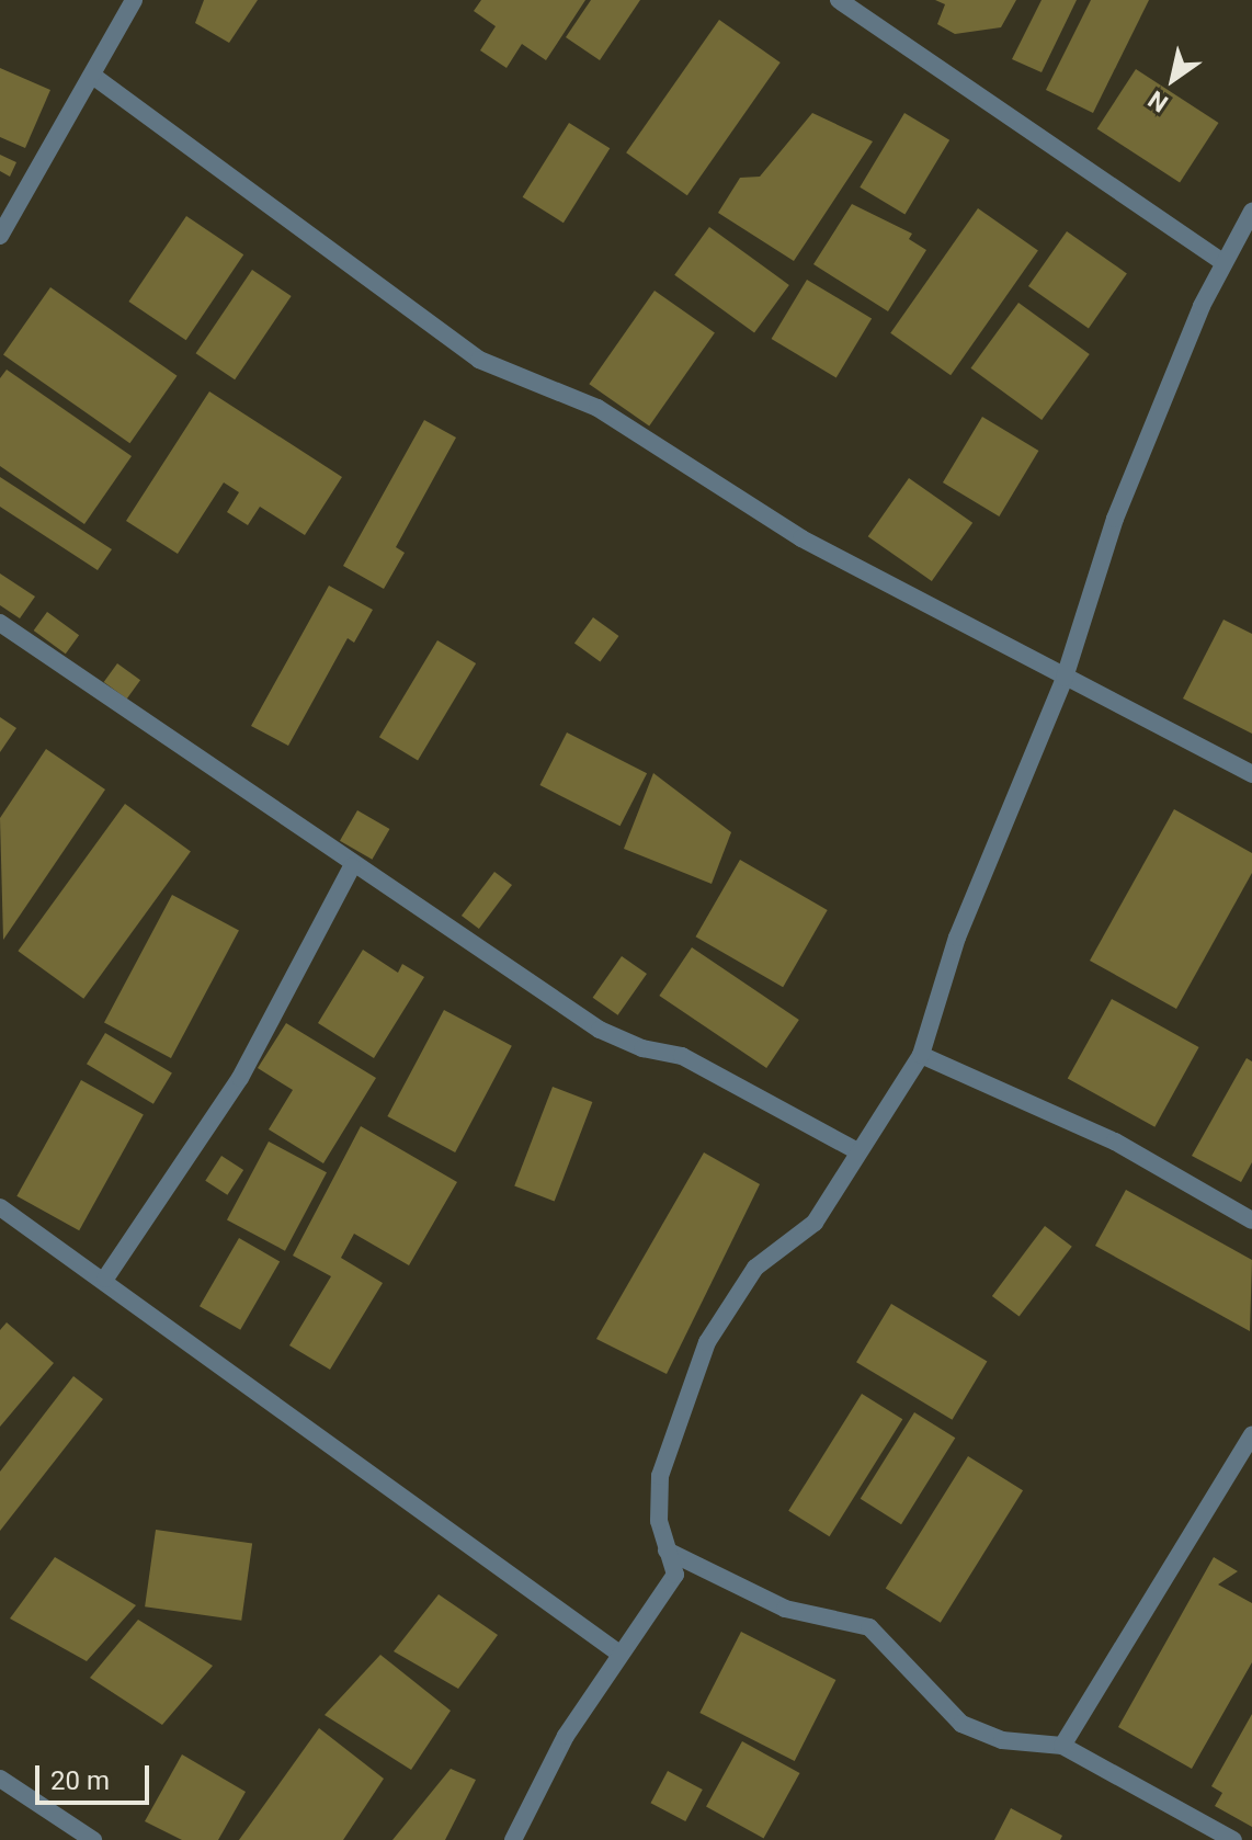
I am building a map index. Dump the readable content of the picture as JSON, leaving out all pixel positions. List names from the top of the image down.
{
  "scale_bar": "20 m",
  "north": "bottom left"
}
